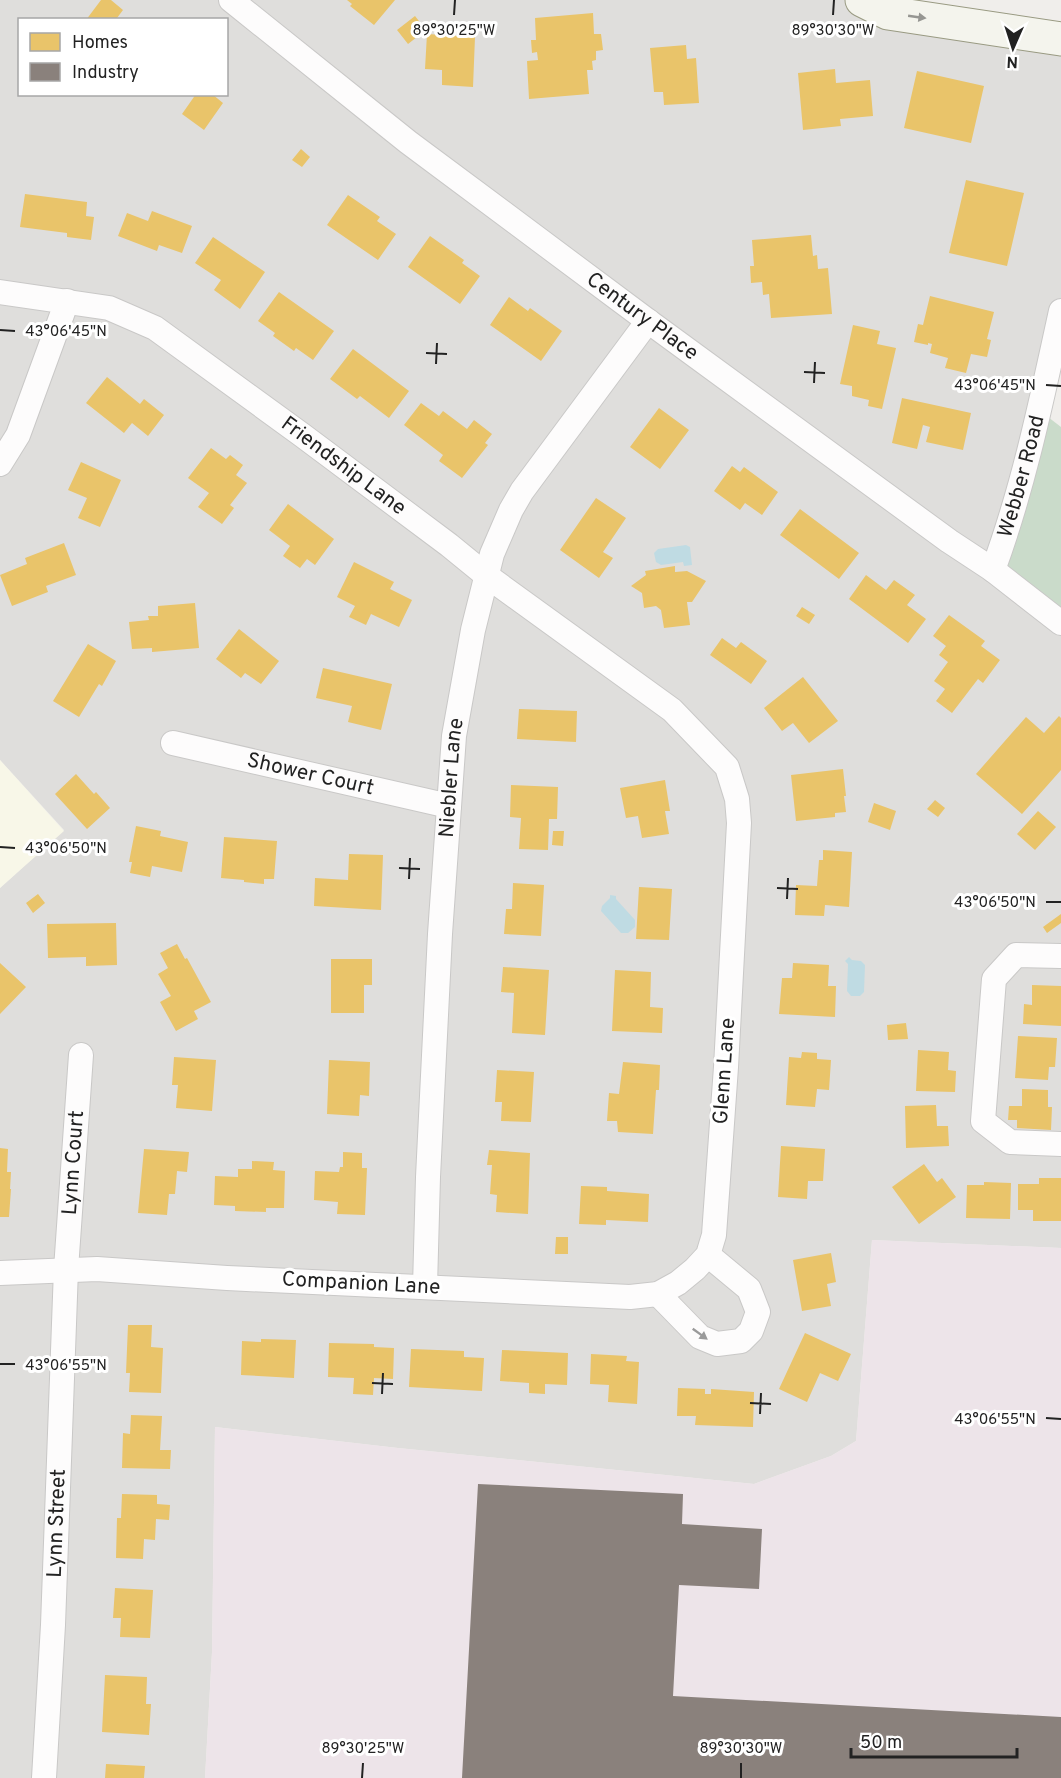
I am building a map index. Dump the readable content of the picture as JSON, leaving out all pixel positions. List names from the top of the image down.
{
  "streets": {
    "street": [
      "Century Place",
      "Friendship Lane",
      "Webber Road",
      "Shower Court",
      "Niebler Lane",
      "Glenn Lane",
      "Lynn Court",
      "Companion Lane",
      "Lynn Street"
    ]
  },
  "crossings": [
    ["Century Place", "Webber Road"],
    ["Century Place", "Niebler Lane"],
    ["Friendship Lane", "Niebler Lane"],
    ["Friendship Lane", "Glenn Lane"],
    ["Shower Court", "Niebler Lane"],
    ["Niebler Lane", "Companion Lane"],
    ["Glenn Lane", "Companion Lane"],
    ["Lynn Court", "Companion Lane"],
    ["Lynn Court", "Lynn Street"],
    ["Companion Lane", "Lynn Street"]
  ],
  "legend": ["Homes", "Industry"],
  "scale_bar": "50 m",
  "north": "bottom",
  "coordinates": [
    "89°30'25\"W",
    "89°30'30\"W",
    "43°06'45\"N",
    "43°06'50\"N",
    "43°06'55\"N"
  ]
}
